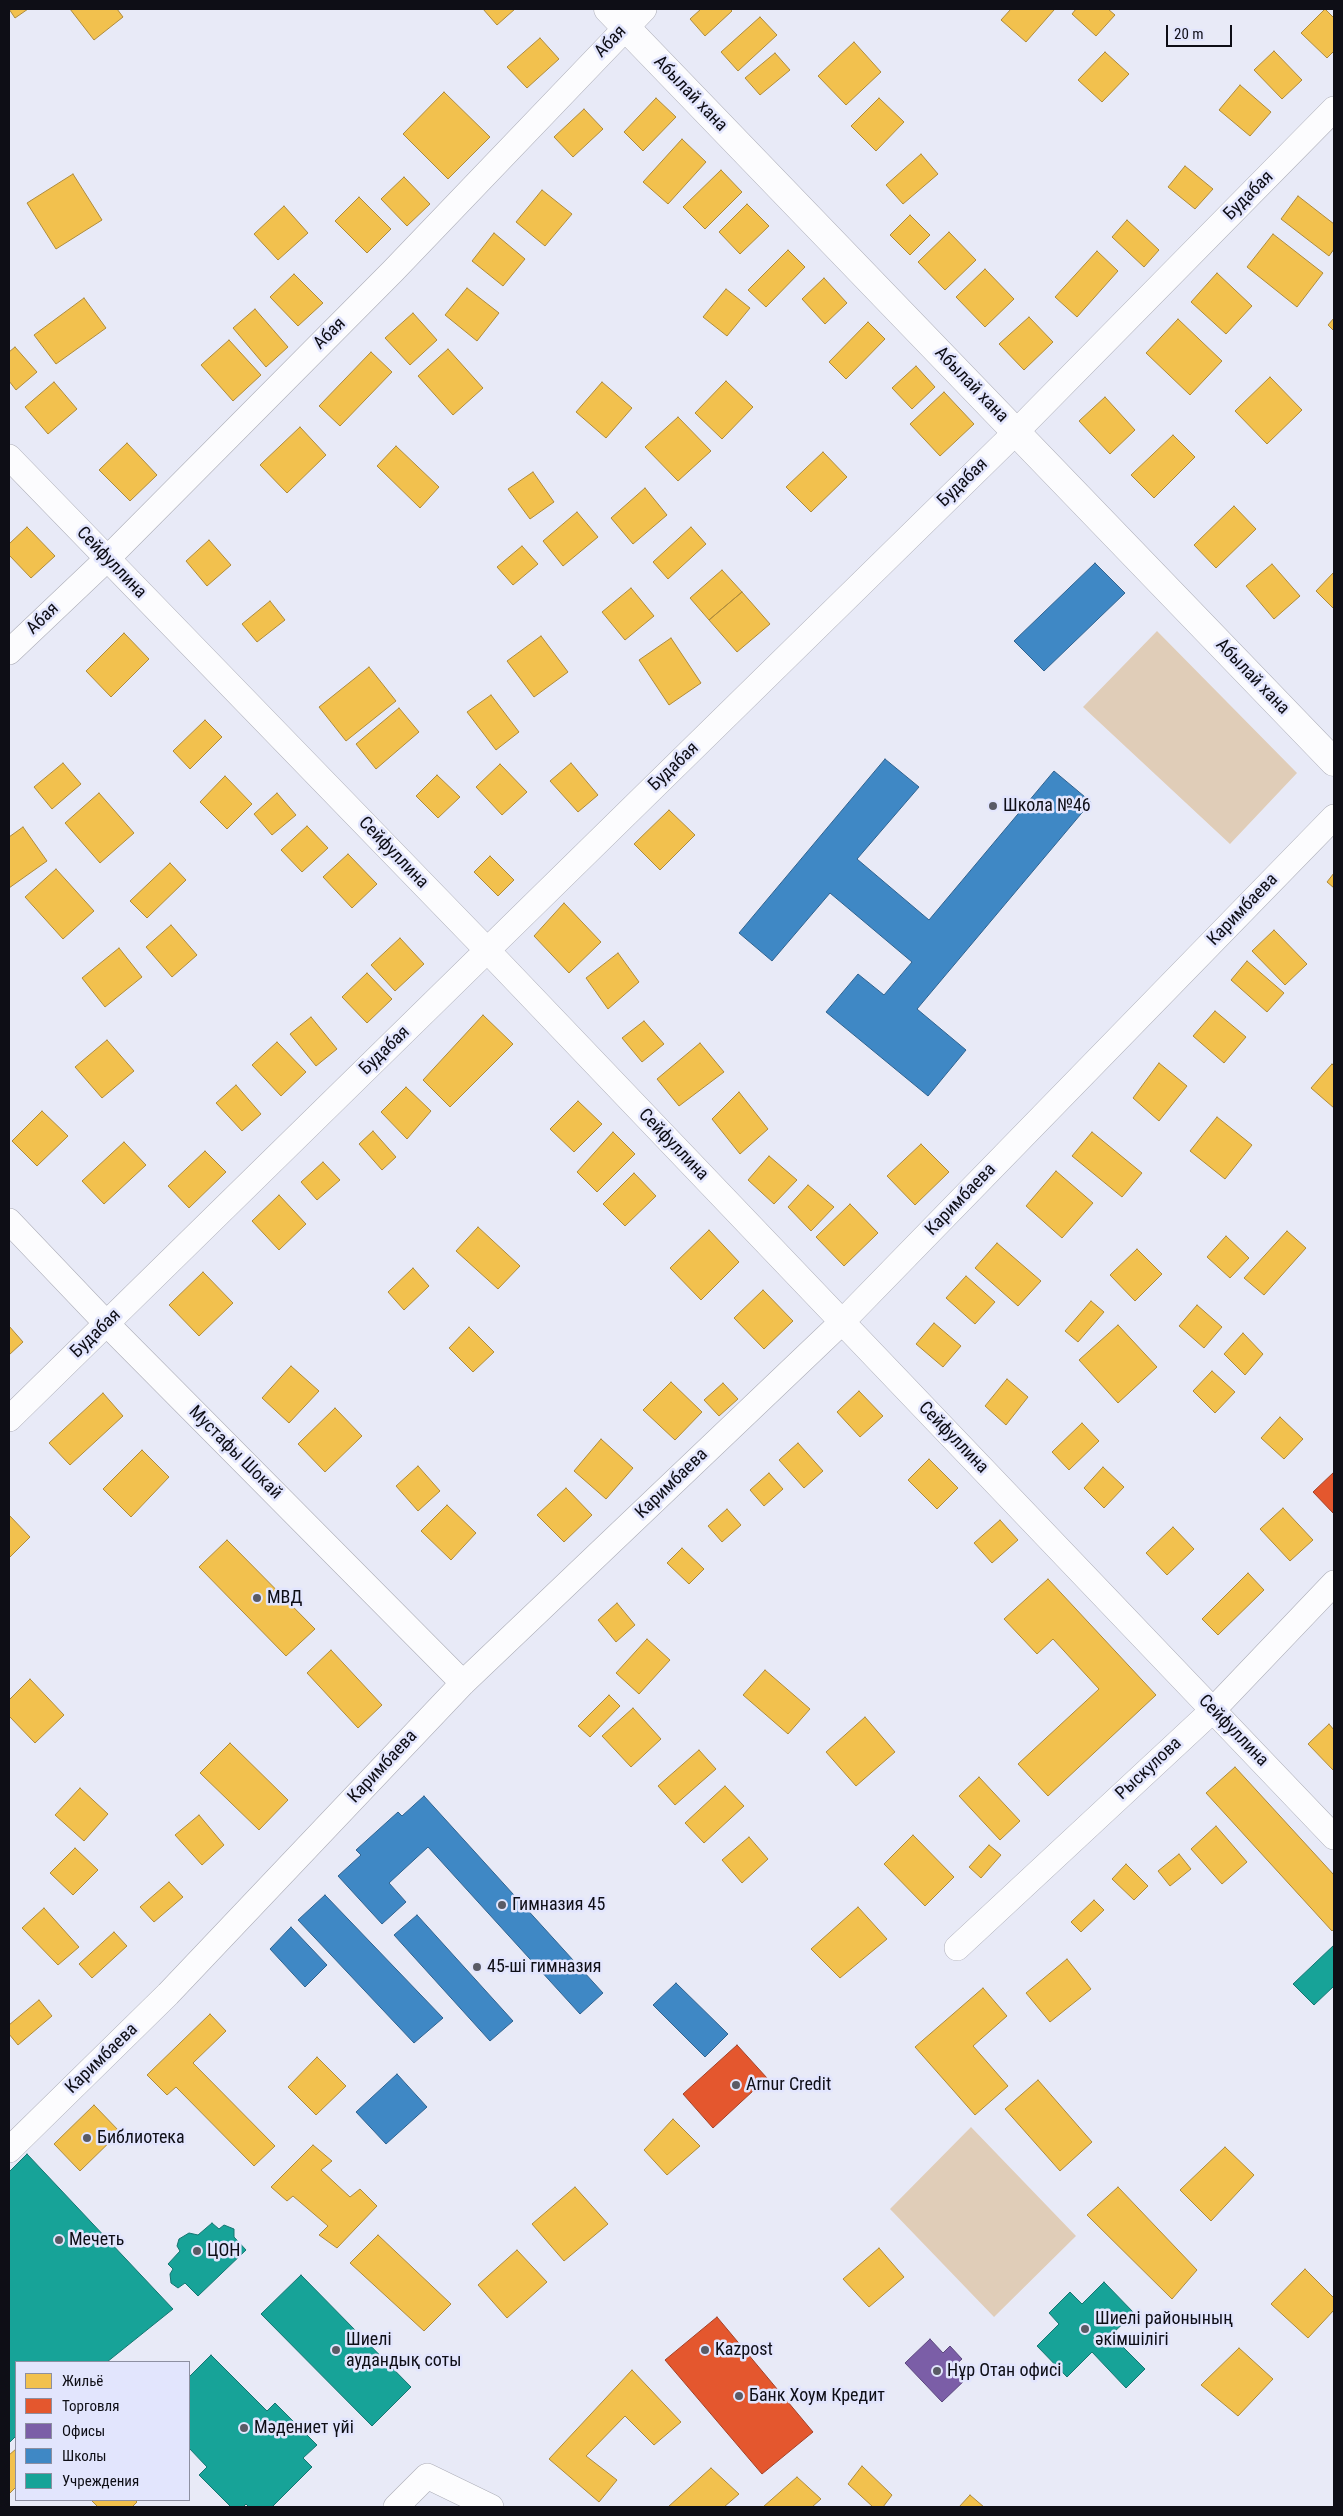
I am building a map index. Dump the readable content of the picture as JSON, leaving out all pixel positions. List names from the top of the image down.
{
  "streets": {
    "main road": ["Абылай хана"],
    "street": [
      "Абая",
      "Будабая",
      "Сейфуллина",
      "Каримбаева",
      "Мустафы Шокай",
      "Рыскулова"
    ]
  },
  "crossings": [
    ["Абая", "Абылай хана"],
    ["Абая", "Сейфуллина"],
    ["Абылай хана", "Будабая"],
    ["Будабая", "Сейфуллина"],
    ["Будабая", "Мустафы Шокай"],
    ["Сейфуллина", "Каримбаева"],
    ["Сейфуллина", "Рыскулова"],
    ["Каримбаева", "Мустафы Шокай"]
  ],
  "places": [
    "Школа №46",
    "МВД",
    "Гимназия 45",
    "45-ші гимназия",
    "Arnur Credit",
    "Библиотека",
    "Мечеть",
    "ЦОН",
    "Шиелі районының әкімшілігі",
    "Шиелі аудандық соты",
    "Kazpost",
    "Нұр Отан офисі",
    "Банк Хоум Кредит",
    "Мәдениет үйі"
  ],
  "legend": [
    "Жильё",
    "Торговля",
    "Офисы",
    "Школы",
    "Учреждения"
  ],
  "scale_bar": "20 m"
}
